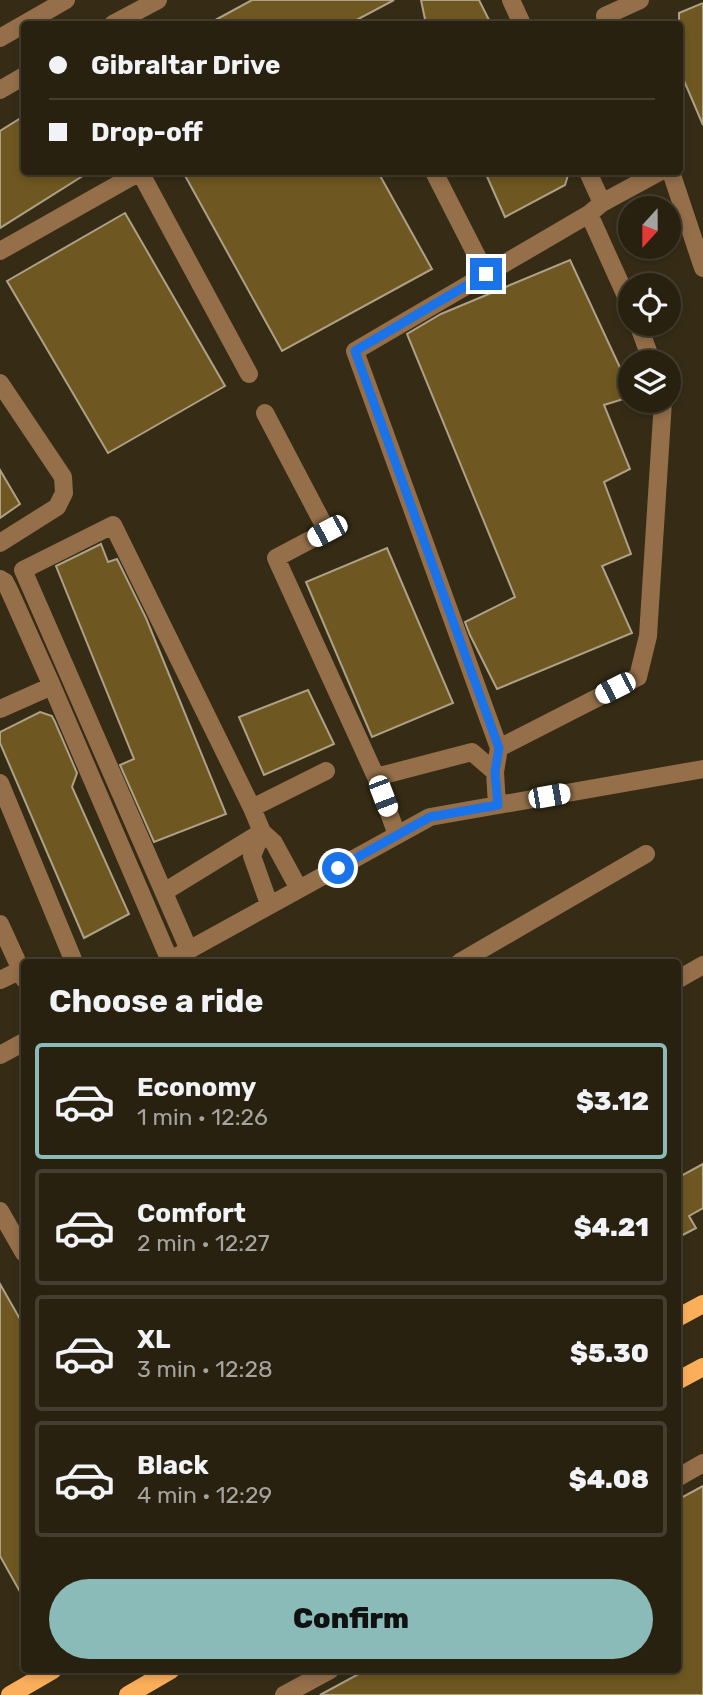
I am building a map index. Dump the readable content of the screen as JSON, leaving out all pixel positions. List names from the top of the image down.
{
  "north": "bottom",
  "page": {
    "banner": ["Gibraltar Drive", "Drop-off"],
    "heading": "Choose a ride",
    "list": [
      {
        "name": "Economy",
        "note": "1 min · 12:26",
        "value": "$3.12"
      },
      {
        "name": "Comfort",
        "note": "2 min · 12:27",
        "value": "$4.21"
      },
      {
        "name": "XL",
        "note": "3 min · 12:28",
        "value": "$5.30"
      },
      {
        "name": "Black",
        "note": "4 min · 12:29",
        "value": "$4.08"
      }
    ],
    "buttons": "Confirm"
  }
}
